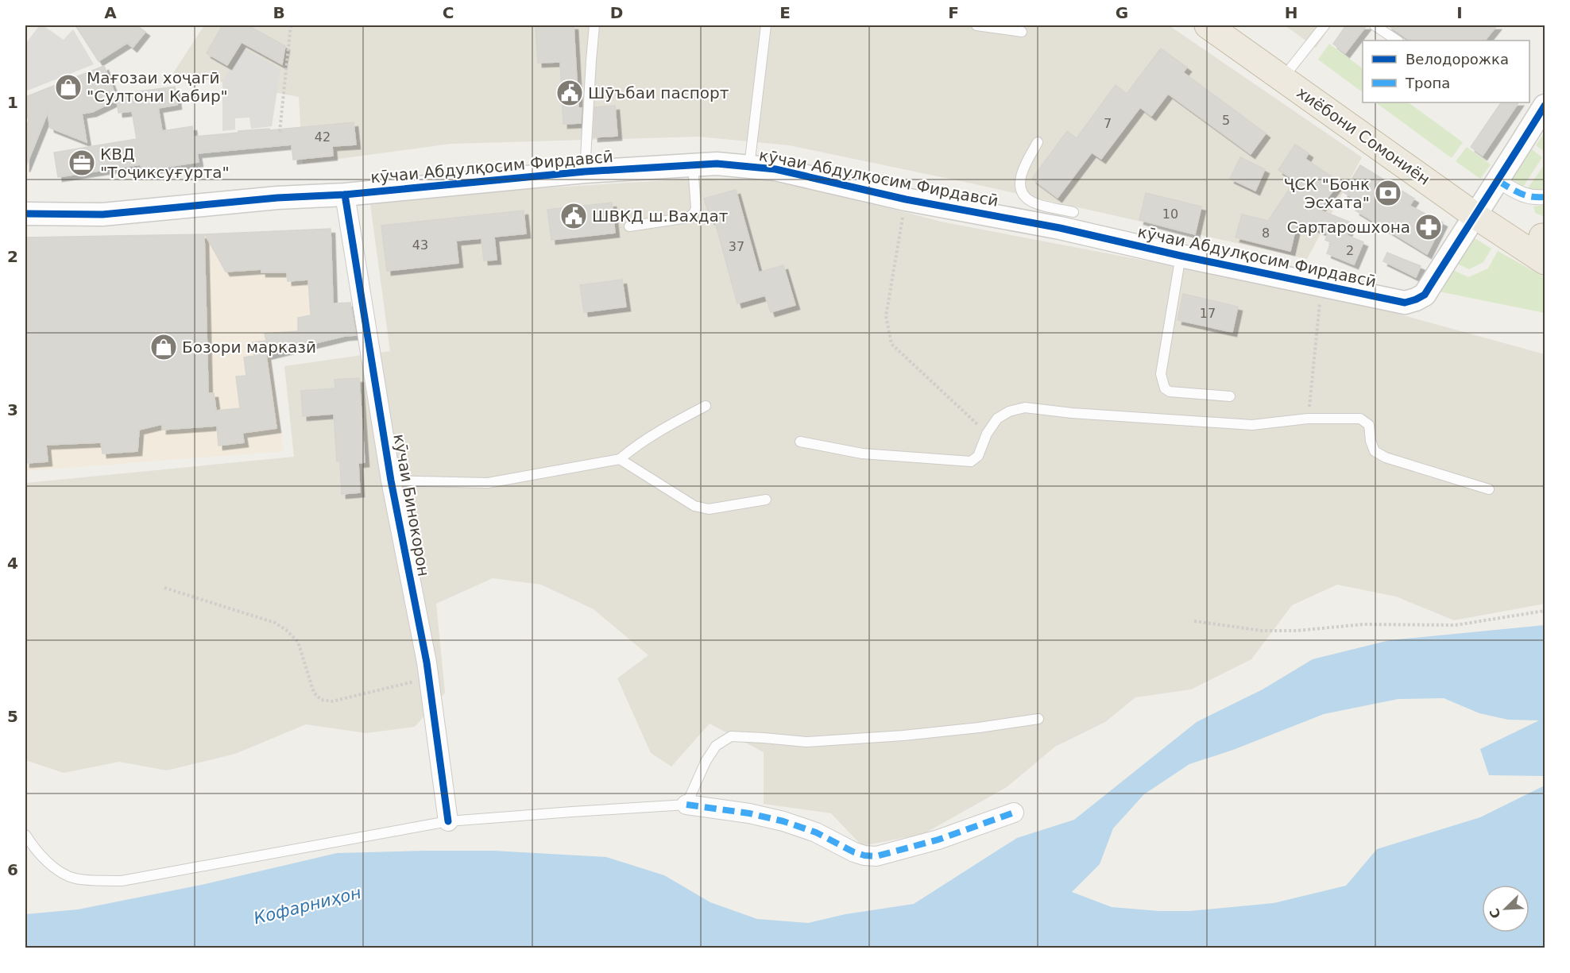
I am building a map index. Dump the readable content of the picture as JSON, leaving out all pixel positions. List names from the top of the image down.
{
  "streets": {
    "highway": ["хиёбони Сомониён"],
    "street": ["кӯчаи Абдулқосим Фирдавсӣ", "кӯчаи Бинокорон"]
  },
  "crossings": [
    ["хиёбони Сомониён", "кӯчаи Абдулқосим Фирдавсӣ"],
    ["кӯчаи Абдулқосим Фирдавсӣ", "кӯчаи Бинокорон"]
  ],
  "water": ["Кофарниҳон"],
  "places": {
    "shop": ["Мағозаи хоҷагӣ \"Султони Кабир\"", "Бозори марказӣ"],
    "public building": ["Шӯъбаи паспорт", "ШВКД ш.Вахдат"],
    "office": ["КВД \"Тоҷиксуғурта\""],
    "bank": ["ҶСК \"Бонк Эсхата\""],
    "pharmacy": ["Сартарошхона"]
  },
  "house_numbers": [
    "5",
    "7",
    "42",
    "10",
    "8",
    "43",
    "37",
    "2",
    "17"
  ],
  "legend": ["Велодорожка", "Тропа"],
  "north": "bottom left",
  "grid": {
    "columns": [
      "A",
      "B",
      "C",
      "D",
      "E",
      "F",
      "G",
      "H",
      "I"
    ],
    "rows": [
      "1",
      "2",
      "3",
      "4",
      "5",
      "6"
    ]
  }
}
